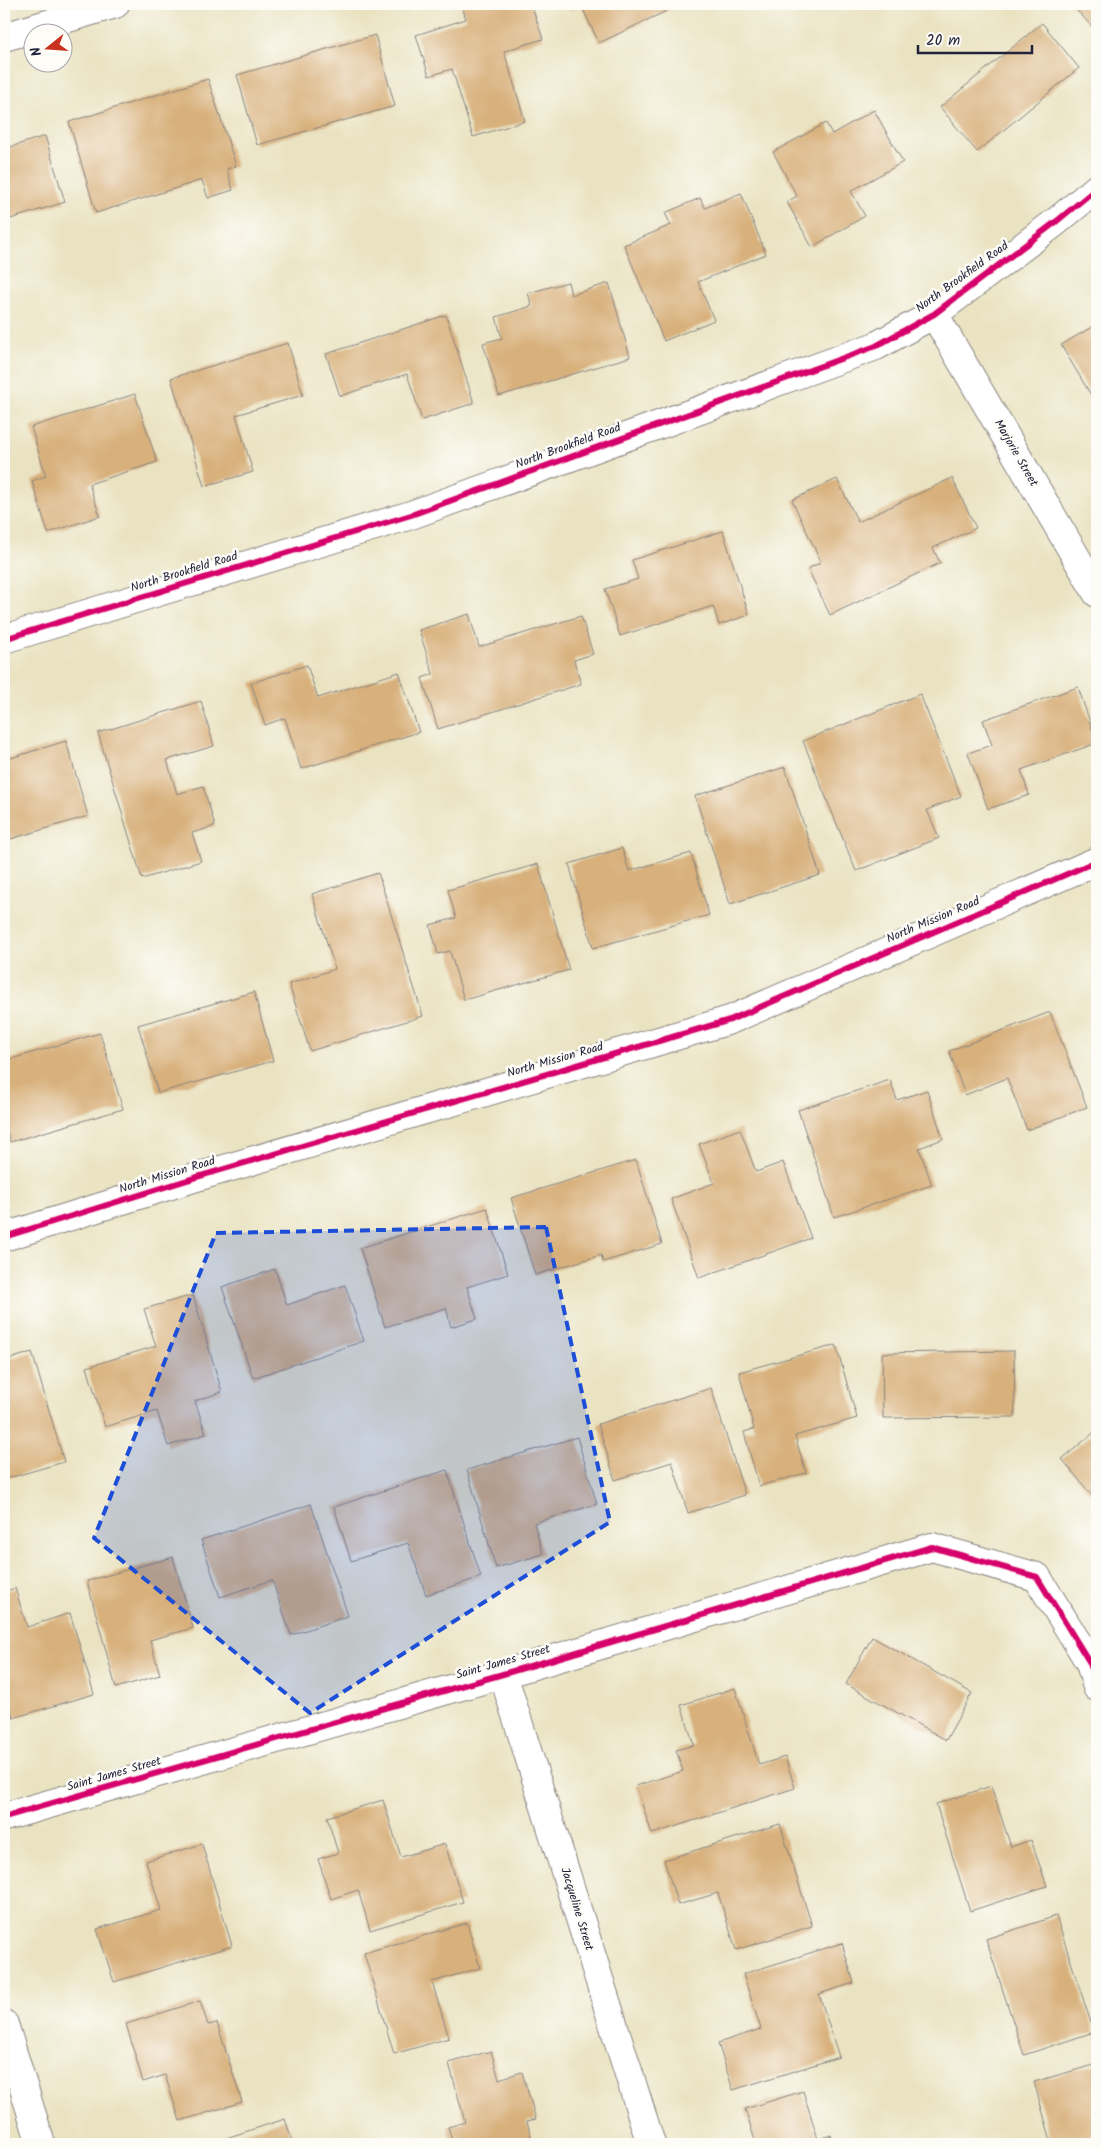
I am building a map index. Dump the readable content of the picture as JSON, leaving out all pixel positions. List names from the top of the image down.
{
  "streets": {
    "street": [
      "North Brookfield Road",
      "Marjorie Street",
      "North Mission Road",
      "Saint James Street",
      "Jacqueline Street"
    ]
  },
  "crossings": [
    ["North Brookfield Road", "Marjorie Street"],
    ["Saint James Street", "Jacqueline Street"]
  ],
  "scale_bar": "20 m",
  "north": "left"
}
